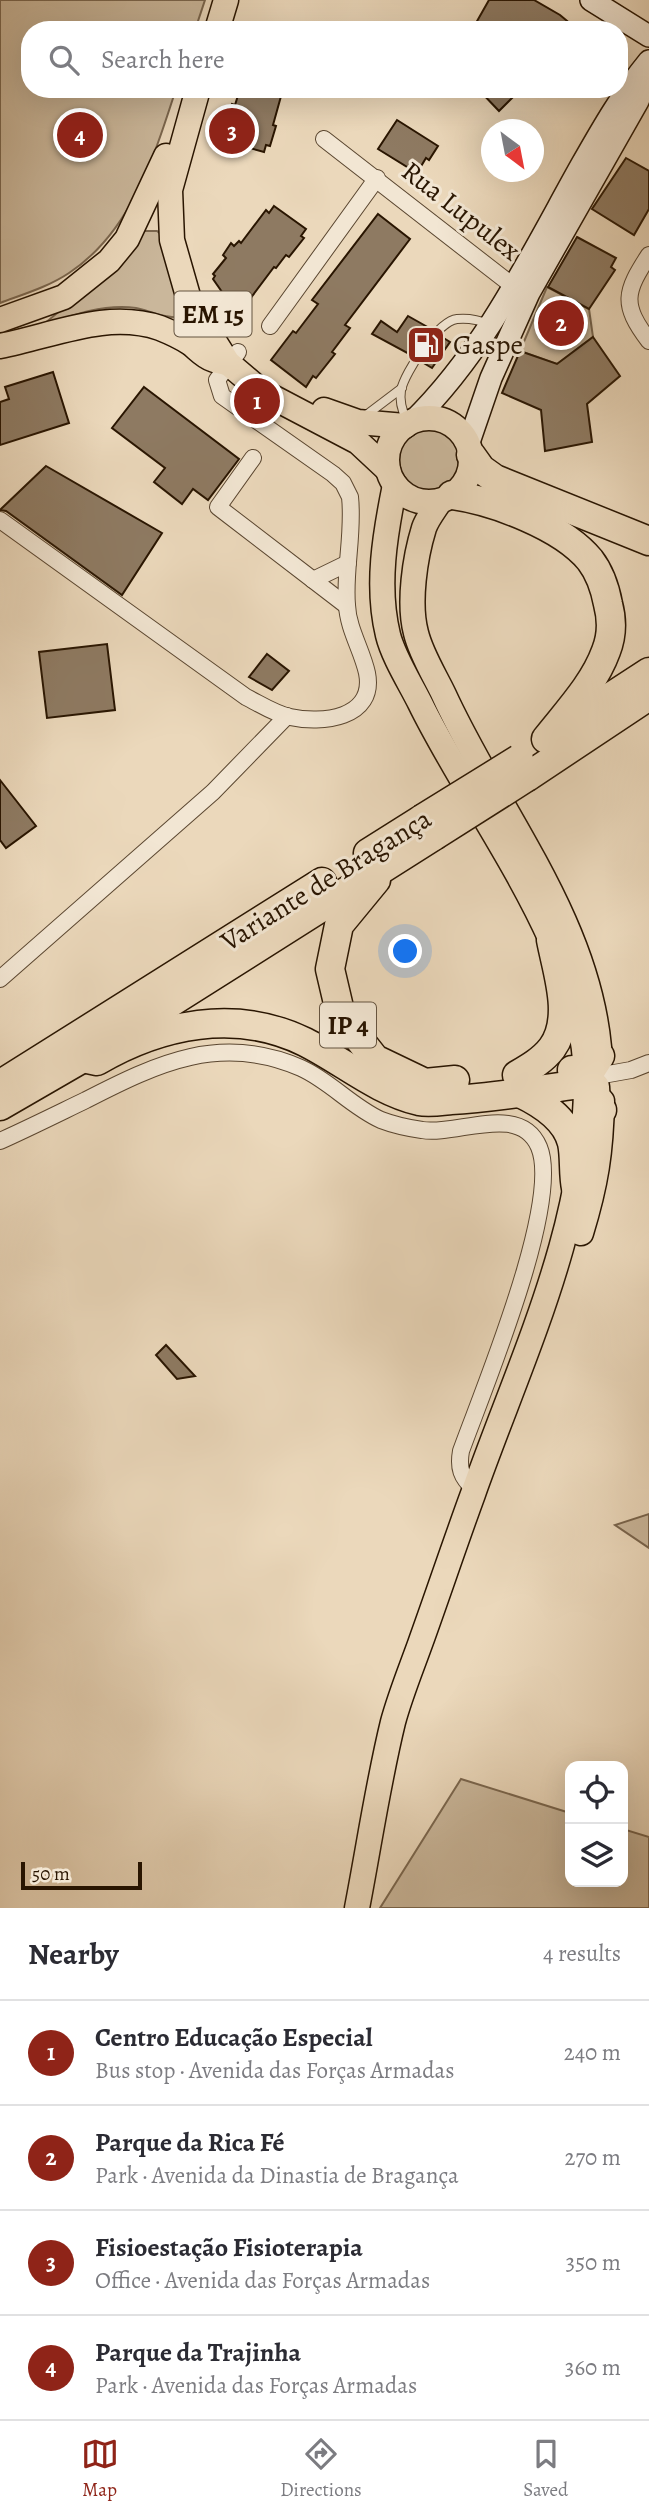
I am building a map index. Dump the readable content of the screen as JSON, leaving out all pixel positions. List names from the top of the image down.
{
  "streets": {
    "highway": ["Variante de Bragança", "IP 4"],
    "main road": ["EM 15"],
    "street": ["Rua Lupulex"]
  },
  "crossings": [
    ["Variante de Bragança", "IP 4"]
  ],
  "places": {
    "fuel station": ["Gaspe"]
  },
  "scale_bar": "50 m",
  "north": "bottom right",
  "page": {
    "search": "Search here",
    "pins": [
      "3",
      "4",
      "2",
      "1"
    ],
    "scale": "50 m",
    "heading": ["Nearby", "4 results"],
    "list": [
      {
        "mark": "1",
        "name": "Centro Educação Especial",
        "note": "Bus stop · Avenida das Forças Armadas",
        "value": "240 m"
      },
      {
        "mark": "2",
        "name": "Parque da Rica Fé",
        "note": "Park · Avenida da Dinastia de Bragança",
        "value": "270 m"
      },
      {
        "mark": "3",
        "name": "Fisioestação Fisioterapia",
        "note": "Office · Avenida das Forças Armadas",
        "value": "350 m"
      },
      {
        "mark": "4",
        "name": "Parque da Trajinha",
        "note": "Park · Avenida das Forças Armadas",
        "value": "360 m"
      }
    ],
    "nav": ["Map", "Directions", "Saved"]
  }
}
